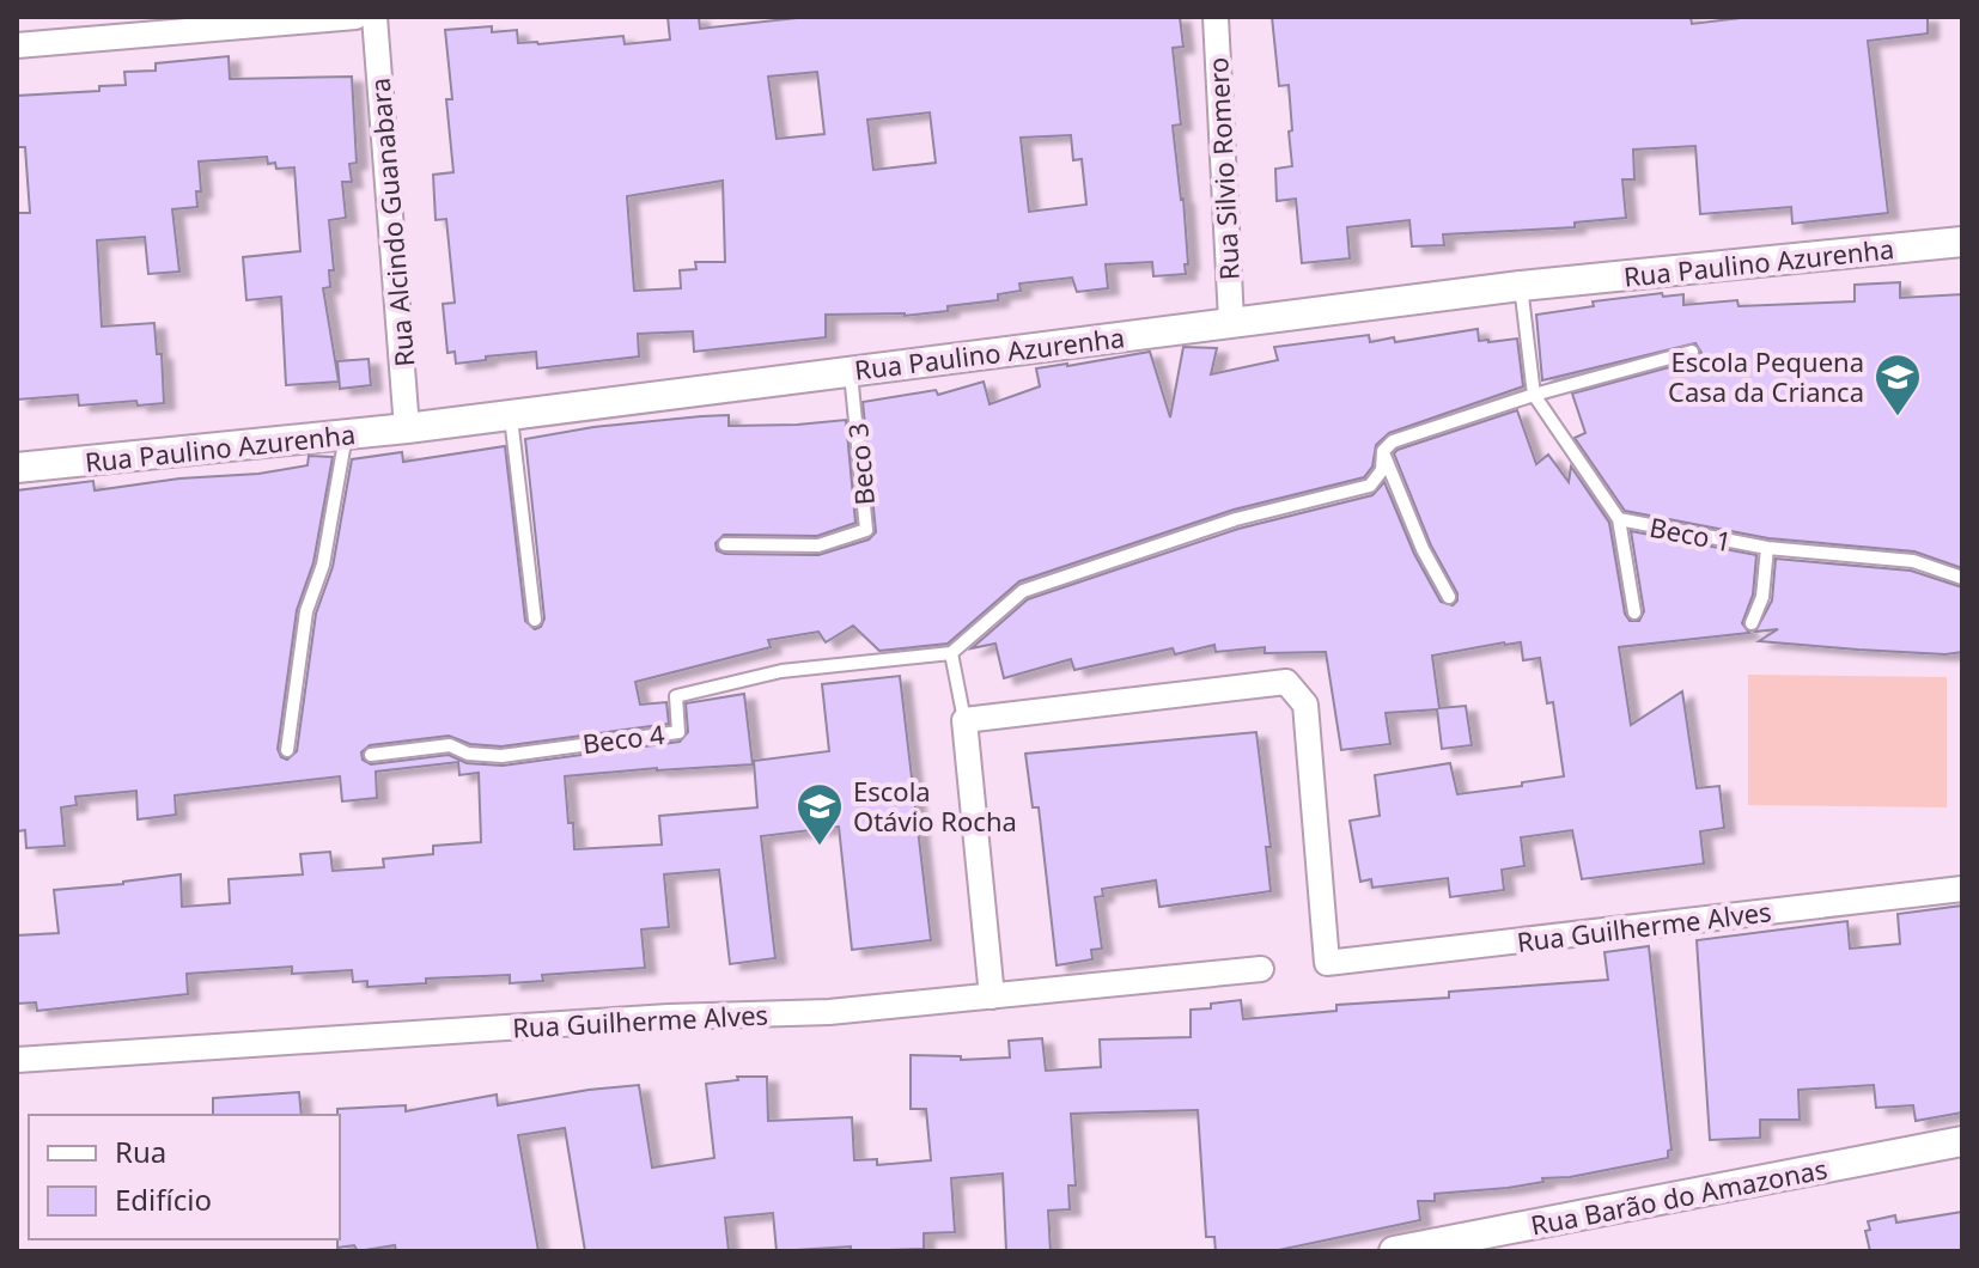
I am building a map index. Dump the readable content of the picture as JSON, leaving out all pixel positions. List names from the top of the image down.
{
  "streets": {
    "street": [
      "Rua Silvio Romero",
      "Rua Alcindo Guanabara",
      "Rua Paulino Azurenha",
      "Rua Guilherme Alves",
      "Rua Barão do Amazonas"
    ],
    "lane": ["Beco 3", "Beco 1", "Beco 4"]
  },
  "crossings": [
    ["Rua Silvio Romero", "Rua Paulino Azurenha"],
    ["Rua Alcindo Guanabara", "Rua Paulino Azurenha"],
    ["Rua Paulino Azurenha", "Beco 3"],
    ["Rua Paulino Azurenha", "Beco 1"]
  ],
  "places": {
    "school or university": ["Escola Pequena Casa da Crianca", "Escola Otávio Rocha"]
  },
  "legend": ["Rua", "Edifício"]
}
